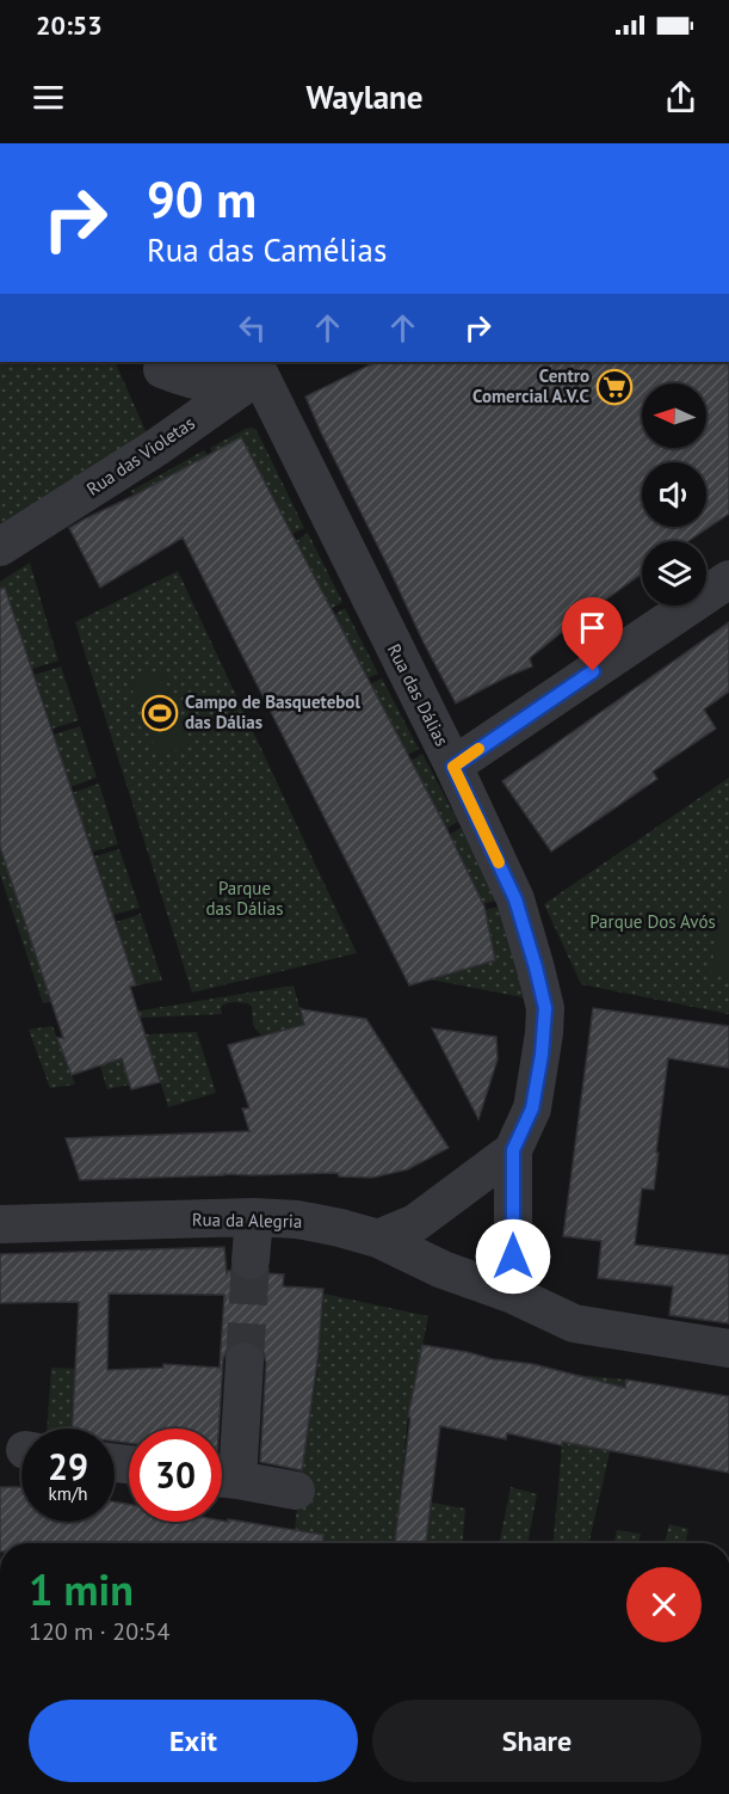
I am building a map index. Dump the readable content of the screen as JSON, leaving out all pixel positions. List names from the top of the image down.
{
  "streets": {
    "street": ["Rua das Violetas", "Rua das Dálias", "Rua da Alegria"]
  },
  "crossings": [
    ["Rua das Violetas", "Rua das Dálias"],
    ["Rua das Dálias", "Rua da Alegria"]
  ],
  "parks": ["Parque das Dálias", "Parque Dos Avós"],
  "places": {
    "supermarket": ["Centro Comercial A.V.C"],
    "sports": ["Campo de Basquetebol das Dálias"]
  },
  "north": "left",
  "page": {
    "status": "20:53",
    "header": "Waylane",
    "turn": ["90 m", "Rua das Camélias"],
    "speed": "29 km/h",
    "limit": "30",
    "heading": ["1 min", "120 m · 20:54"],
    "buttons": ["Exit", "Share"]
  }
}
